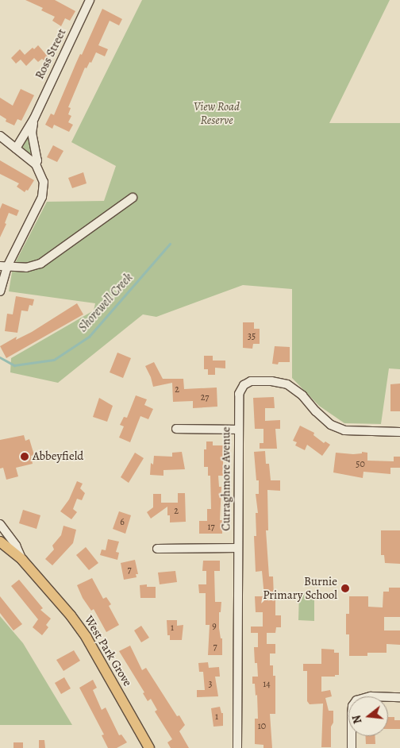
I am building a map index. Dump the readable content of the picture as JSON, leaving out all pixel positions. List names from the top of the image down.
{
  "streets": {
    "main road": ["West Park Grove"],
    "street": ["Ross Street", "Curraghmore Avenue"]
  },
  "water": ["Shorewell Creek"],
  "parks": ["View Road Reserve"],
  "places": ["Abbeyfield", "Burnie Primary School"],
  "house_numbers": [
    "35",
    "2",
    "27",
    "50",
    "2",
    "6",
    "17",
    "7",
    "9",
    "1",
    "7",
    "3",
    "14",
    "1",
    "10"
  ],
  "north": "left"
}
